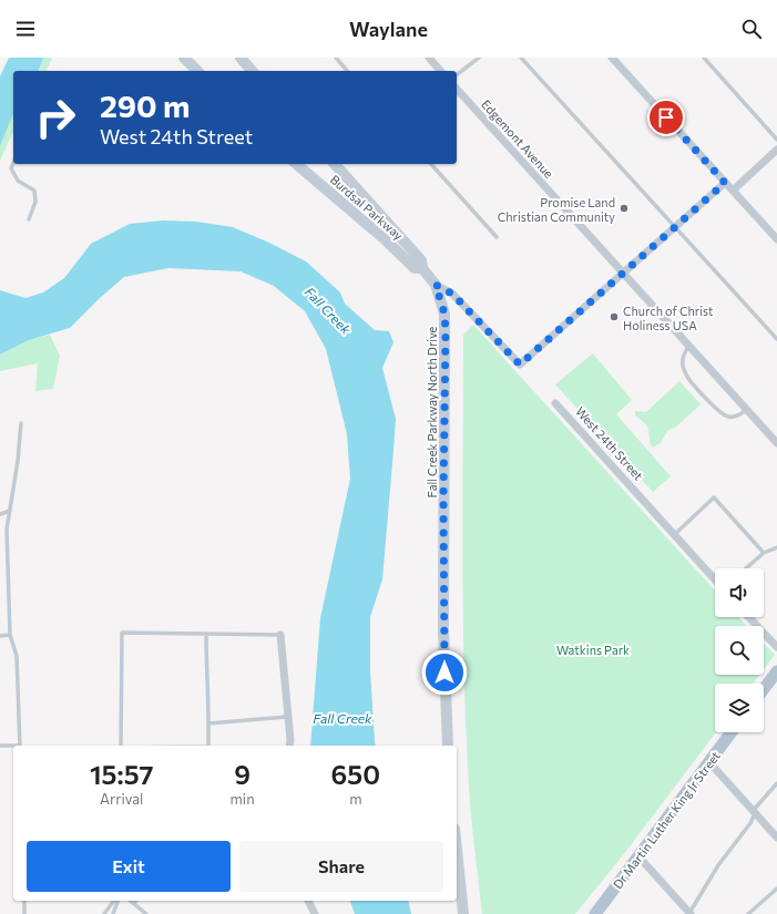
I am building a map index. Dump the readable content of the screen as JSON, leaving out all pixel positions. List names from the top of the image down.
{
  "streets": {
    "main road": ["Dr Martin Luther King Jr Street"],
    "street": [
      "Edgemont Avenue",
      "Burdsal Parkway",
      "Fall Creek Parkway North Drive",
      "West 24th Street"
    ]
  },
  "crossings": [
    ["Burdsal Parkway", "Fall Creek Parkway North Drive"]
  ],
  "water": ["Fall Creek"],
  "parks": ["Watkins Park"],
  "places": ["Promise Land Christian Community", "Church of Christ Holiness USA"],
  "page": {
    "header": "Waylane",
    "turn": ["290 m", "West 24th Street"],
    "eta": [
      "15:57",
      "Arrival",
      "9",
      "min",
      "650",
      "m"
    ],
    "buttons": ["Exit", "Share"]
  }
}
